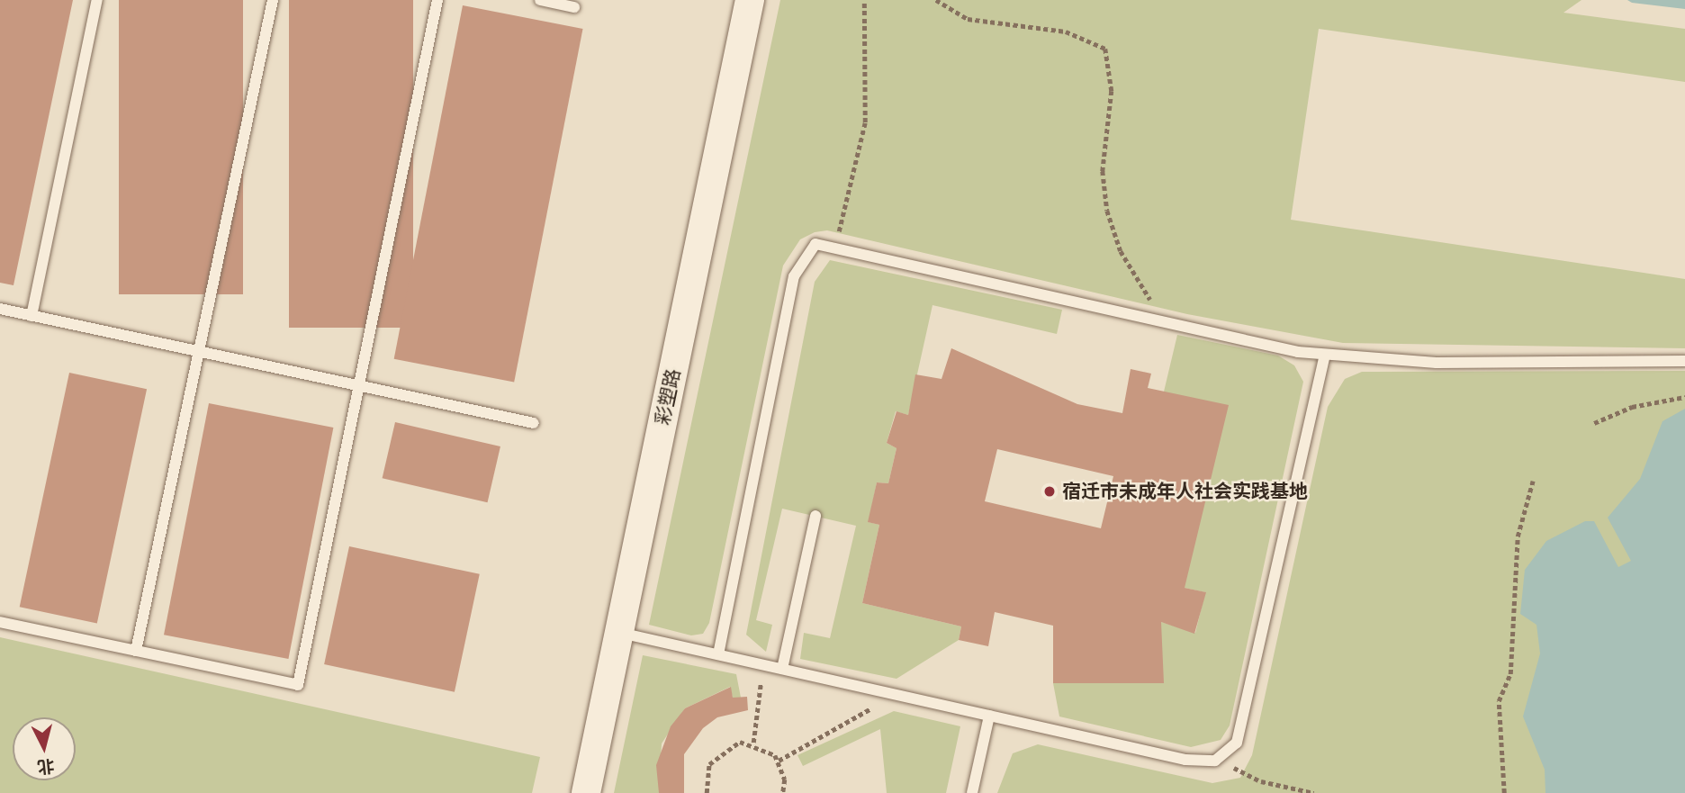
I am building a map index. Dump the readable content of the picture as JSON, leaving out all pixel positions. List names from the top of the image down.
{
  "streets": {
    "street": ["彩塑路"]
  },
  "places": ["宿迁市未成年人社会实践基地"],
  "north": "bottom"
}
